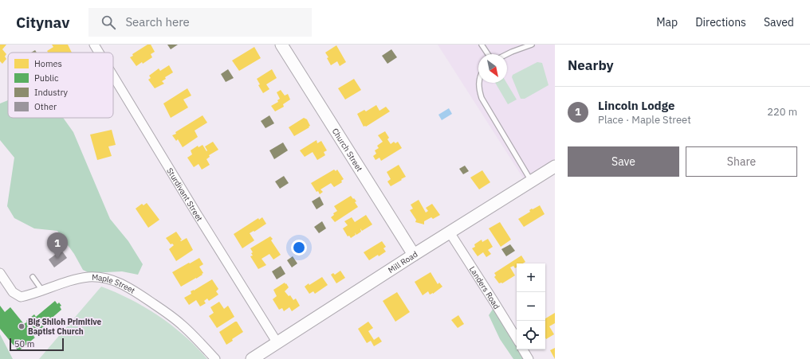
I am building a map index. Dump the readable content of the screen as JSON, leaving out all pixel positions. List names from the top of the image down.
{
  "streets": {
    "street": [
      "Church Street",
      "Sturdivant Street",
      "Mill Road",
      "Maple Street",
      "Landers Road"
    ]
  },
  "crossings": [
    ["Church Street", "Mill Road"],
    ["Sturdivant Street", "Mill Road"],
    ["Mill Road", "Landers Road"]
  ],
  "places": ["Big Shiloh Primitive Baptist Church"],
  "legend": [
    "Homes",
    "Public",
    "Industry",
    "Other"
  ],
  "scale_bar": "50 m",
  "north": "bottom right",
  "page": {
    "header": "Citynav",
    "search": "Search here",
    "nav": ["Map", "Directions", "Saved"],
    "heading": "Nearby",
    "list": [
      {
        "mark": "1",
        "name": "Lincoln Lodge",
        "note": "Place · Maple Street",
        "value": "220 m"
      }
    ],
    "buttons": ["Save", "Share"],
    "pins": "1",
    "map_buttons": ["+", "−"],
    "scale": "50 m"
  }
}
